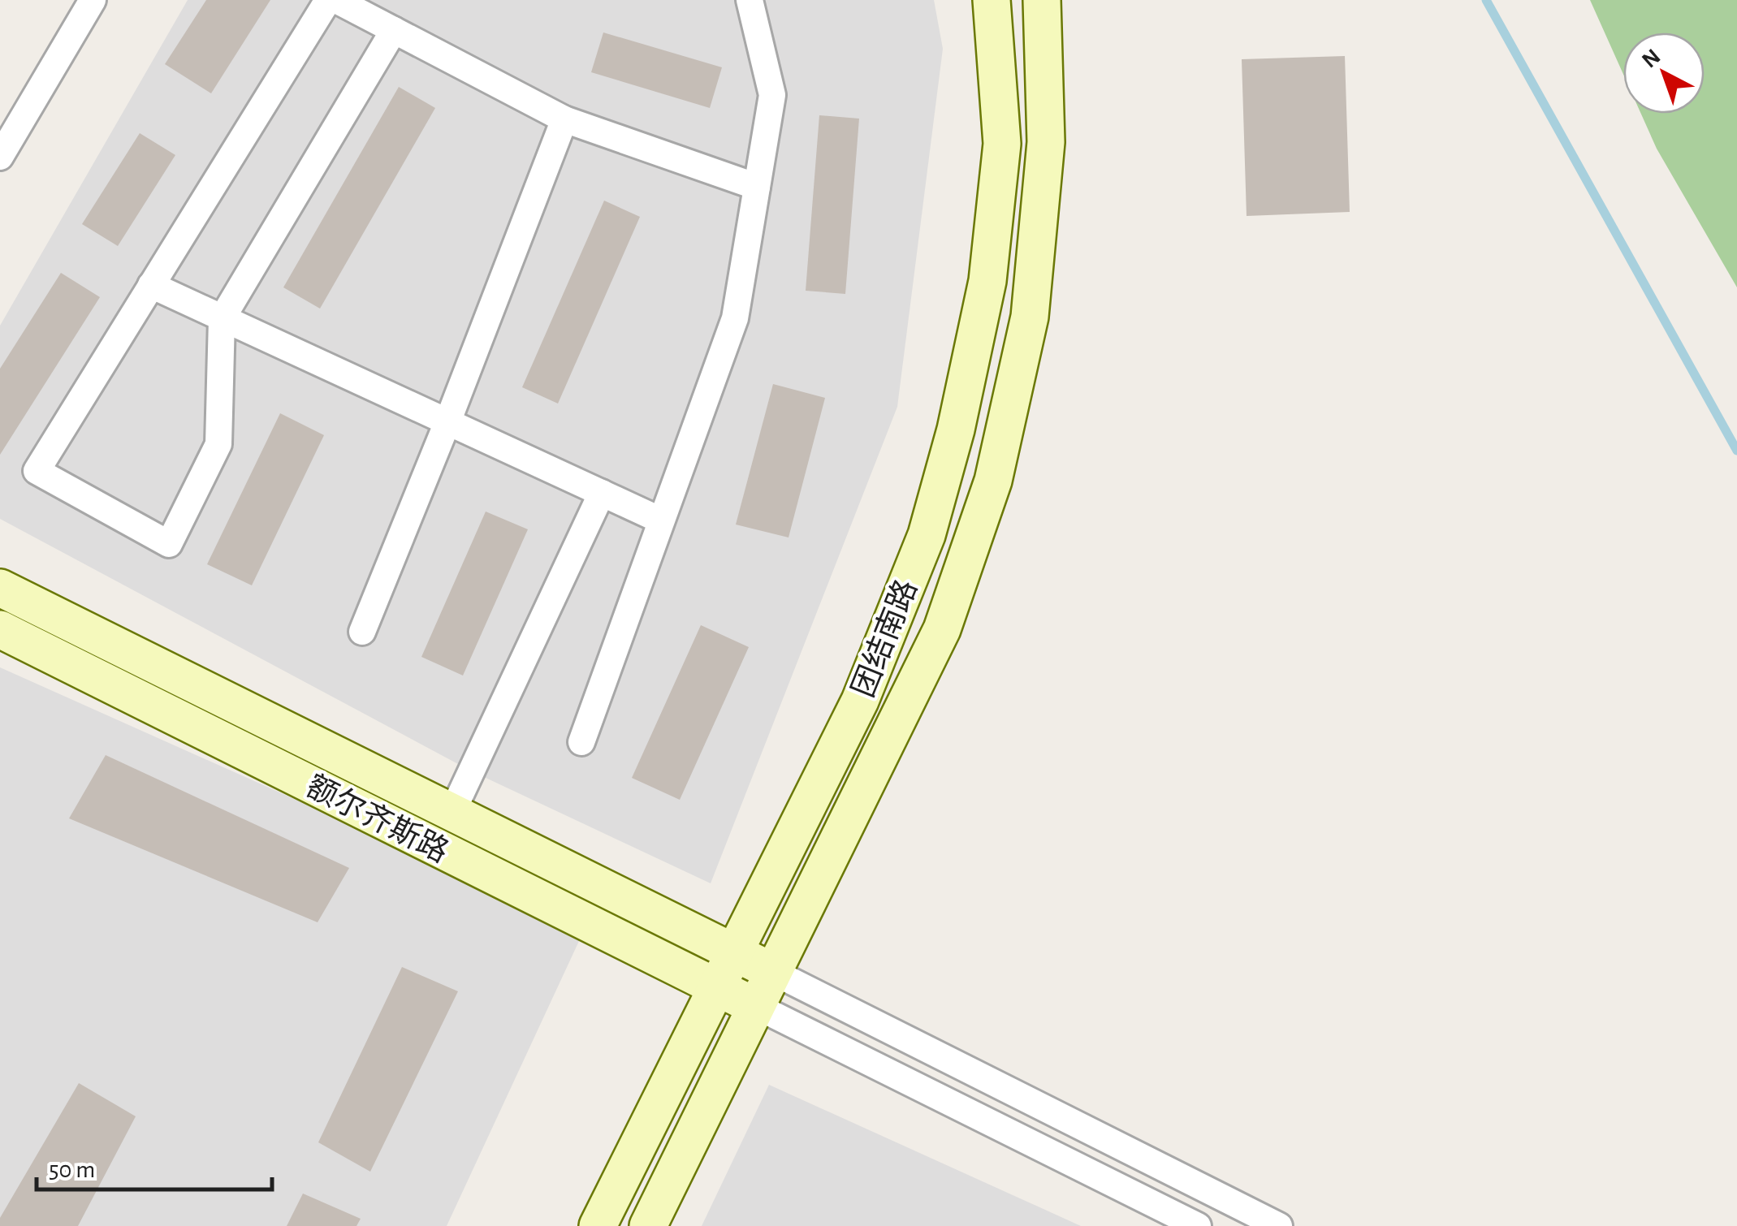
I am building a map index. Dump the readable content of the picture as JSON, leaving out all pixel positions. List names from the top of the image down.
{
  "streets": {
    "main road": ["团结南路", "额尔齐斯路"]
  },
  "crossings": [
    ["团结南路", "额尔齐斯路"]
  ],
  "scale_bar": "50 m",
  "north": "top left"
}
